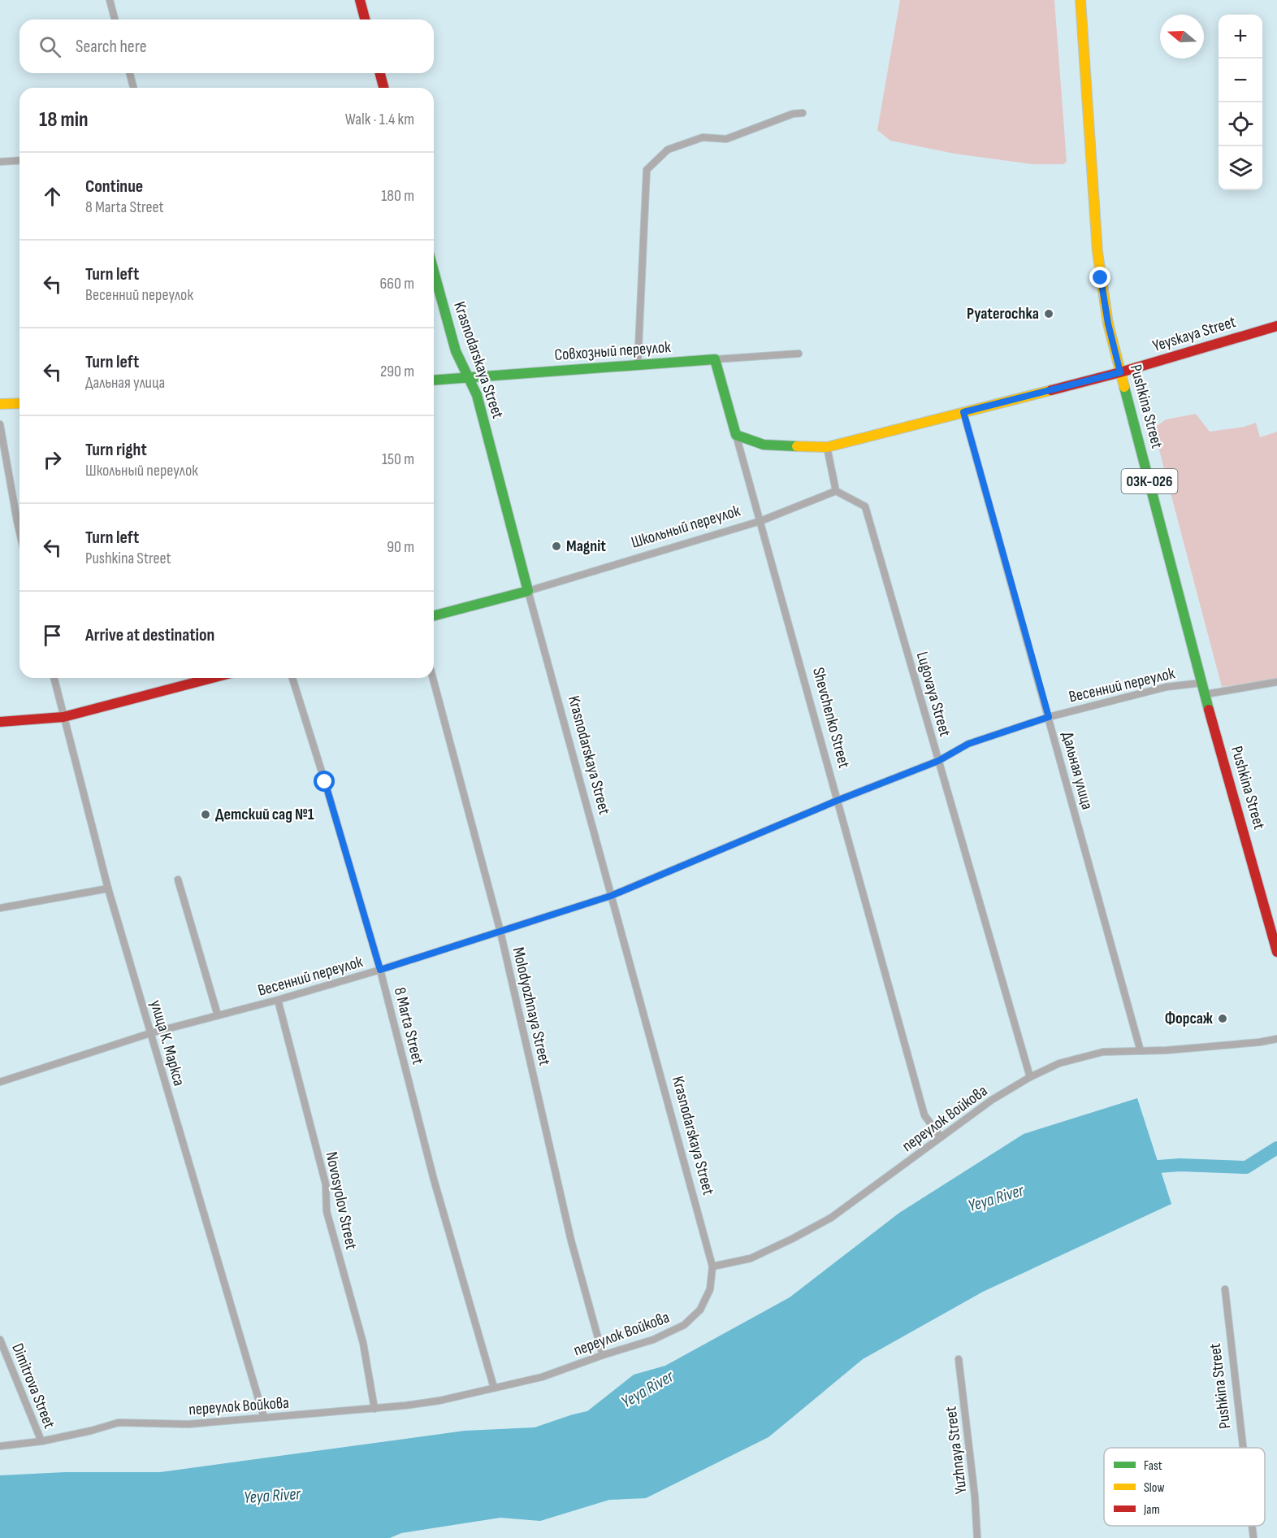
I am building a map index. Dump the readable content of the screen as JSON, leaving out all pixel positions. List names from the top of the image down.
{
  "streets": {
    "street": [
      "Yeyskaya Street",
      "Совхозный переулок",
      "Krasnodarskaya Street",
      "Pushkina Street",
      "03К-026",
      "Школьный переулок",
      "Весенний переулок",
      "Lugovaya Street",
      "Shevchenko Street",
      "Дальная улица",
      "Molodyozhnaya Street",
      "8 Marta Street",
      "улица К. Маркса",
      "переулок Войкова",
      "Novosyolov Street",
      "Dimitrova Street",
      "Yuzhnaya Street"
    ]
  },
  "crossings": [
    ["Yeyskaya Street", "Pushkina Street"],
    ["Совхозный переулок", "Krasnodarskaya Street"],
    ["Совхозный переулок", "Shevchenko Street"],
    ["Krasnodarskaya Street", "Школьный переулок"],
    ["Krasnodarskaya Street", "Весенний переулок"],
    ["Krasnodarskaya Street", "переулок Войкова"],
    ["Pushkina Street", "Весенний переулок"],
    ["Школьный переулок", "Lugovaya Street"],
    ["Школьный переулок", "Shevchenko Street"],
    ["Весенний переулок", "Lugovaya Street"],
    ["Весенний переулок", "Shevchenko Street"],
    ["Весенний переулок", "Дальная улица"],
    ["Весенний переулок", "Molodyozhnaya Street"],
    ["Весенний переулок", "8 Marta Street"],
    ["Весенний переулок", "улица К. Маркса"],
    ["Весенний переулок", "Novosyolov Street"],
    ["Lugovaya Street", "переулок Войкова"],
    ["Shevchenko Street", "переулок Войкова"],
    ["Дальная улица", "переулок Войкова"],
    ["Molodyozhnaya Street", "переулок Войкова"],
    ["8 Marta Street", "переулок Войкова"],
    ["улица К. Маркса", "переулок Войкова"],
    ["переулок Войкова", "Novosyolov Street"],
    ["переулок Войкова", "Dimitrova Street"]
  ],
  "water": ["Yeya River"],
  "places": [
    "Pyaterochka",
    "Magnit",
    "Детский сад №1",
    "Форсаж"
  ],
  "legend": ["Fast", "Slow", "Jam"],
  "north": "left",
  "page": {
    "map_buttons": ["+", "−"],
    "search": "Search here",
    "heading": ["18 min", "Walk · 1.4 km"],
    "list": [
      ["Continue", "8 Marta Street", "180 m"],
      ["Turn left", "Весенний переулок", "660 m"],
      ["Turn left", "Дальная улица", "290 m"],
      ["Turn right", "Школьный переулок", "150 m"],
      ["Turn left", "Pushkina Street", "90 m"],
      "Arrive at destination"
    ]
  }
}
